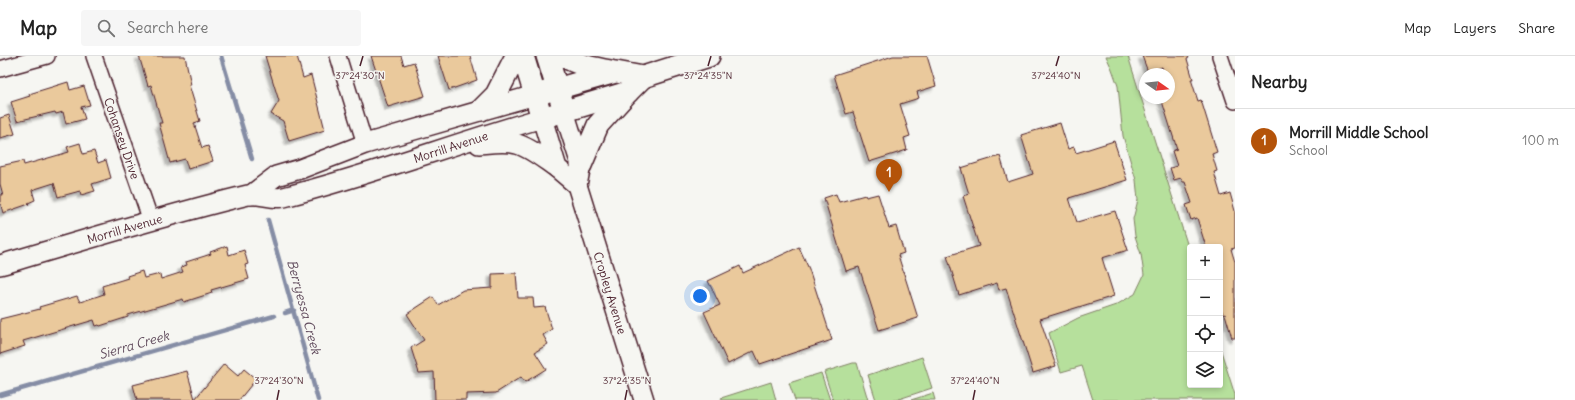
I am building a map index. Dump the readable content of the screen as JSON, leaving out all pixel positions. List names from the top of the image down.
{
  "streets": {
    "main road": ["Morrill Avenue", "Cropley Avenue"],
    "street": ["Cohansey Drive"]
  },
  "crossings": [
    ["Cohansey Drive", "Morrill Avenue"],
    ["Morrill Avenue", "Cropley Avenue"]
  ],
  "water": ["Berryessa Creek", "Sierra Creek"],
  "north": "right",
  "page": {
    "header": "Map",
    "search": "Search here",
    "nav": ["Map", "Layers", "Share"],
    "heading": "Nearby",
    "list": [
      {
        "mark": "1",
        "name": "Morrill Middle School",
        "note": "School",
        "value": "100 m"
      }
    ],
    "pins": "1",
    "map_buttons": ["+", "−"]
  },
  "coordinates": ["37°24'30\"N", "37°24'35\"N", "37°24'40\"N"]
}
